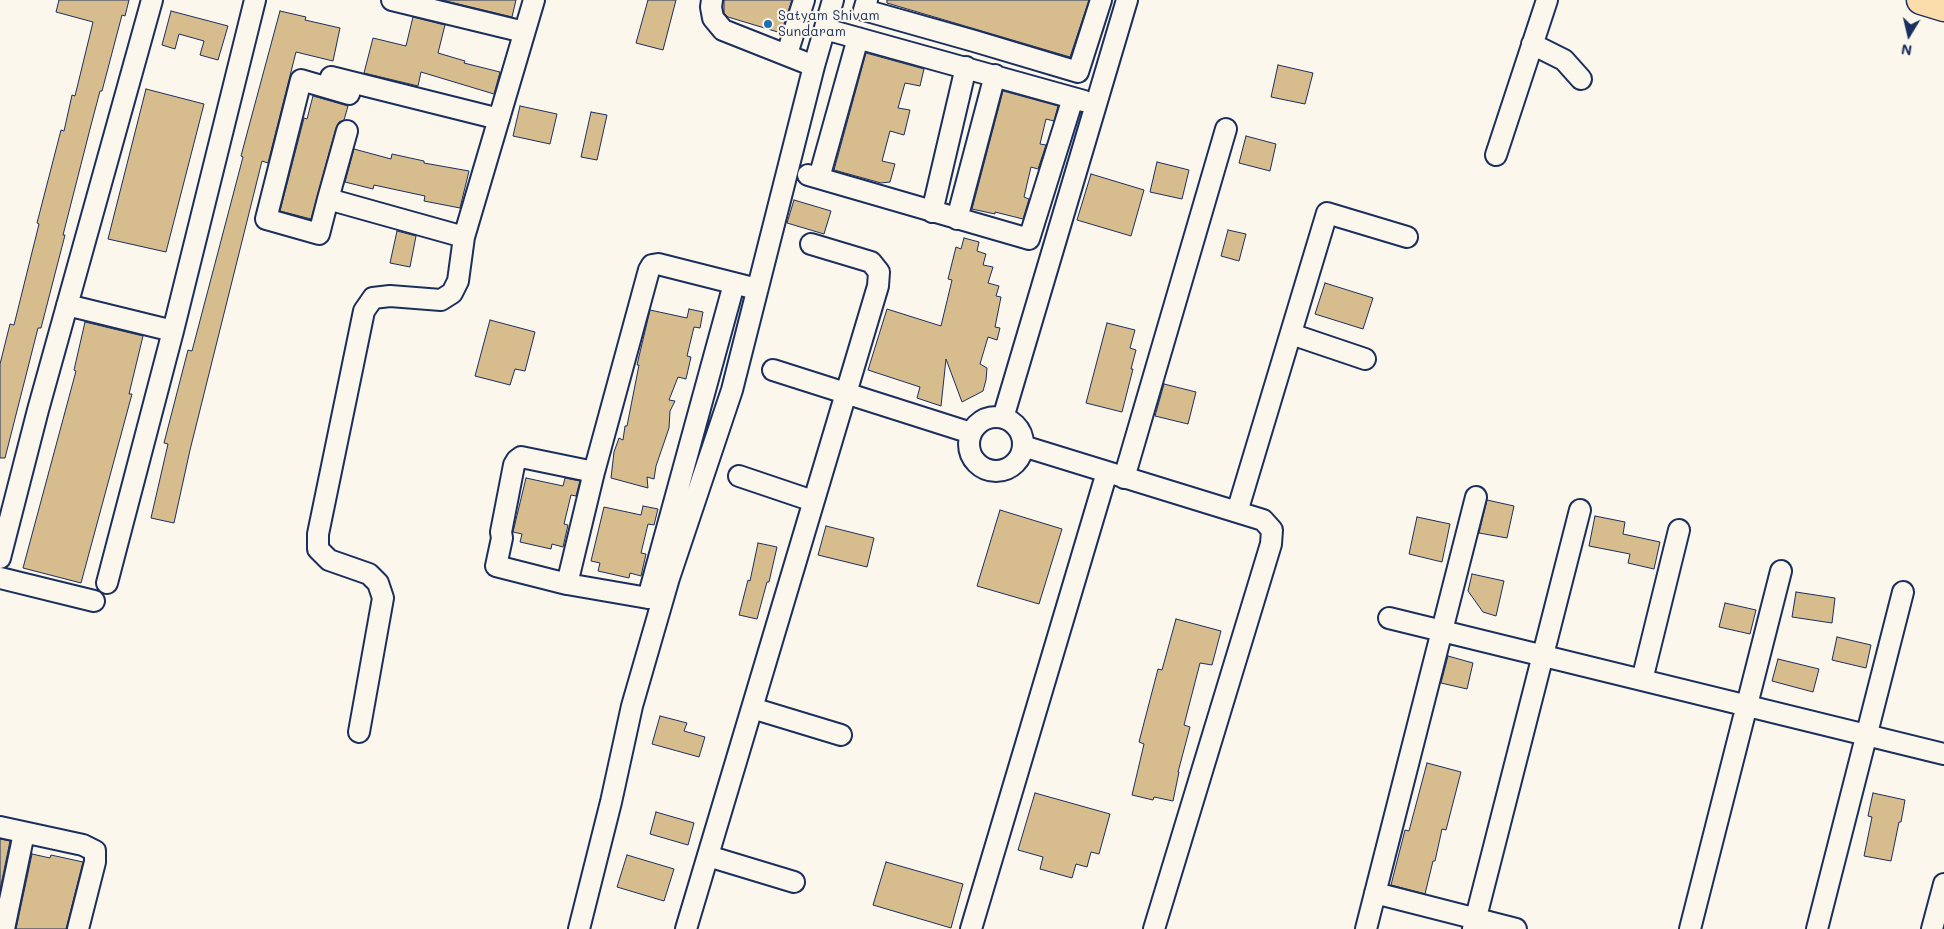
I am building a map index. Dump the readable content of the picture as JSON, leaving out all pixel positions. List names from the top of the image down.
{
  "places": ["Satyam Shivam Sundaram"],
  "north": "bottom"
}
